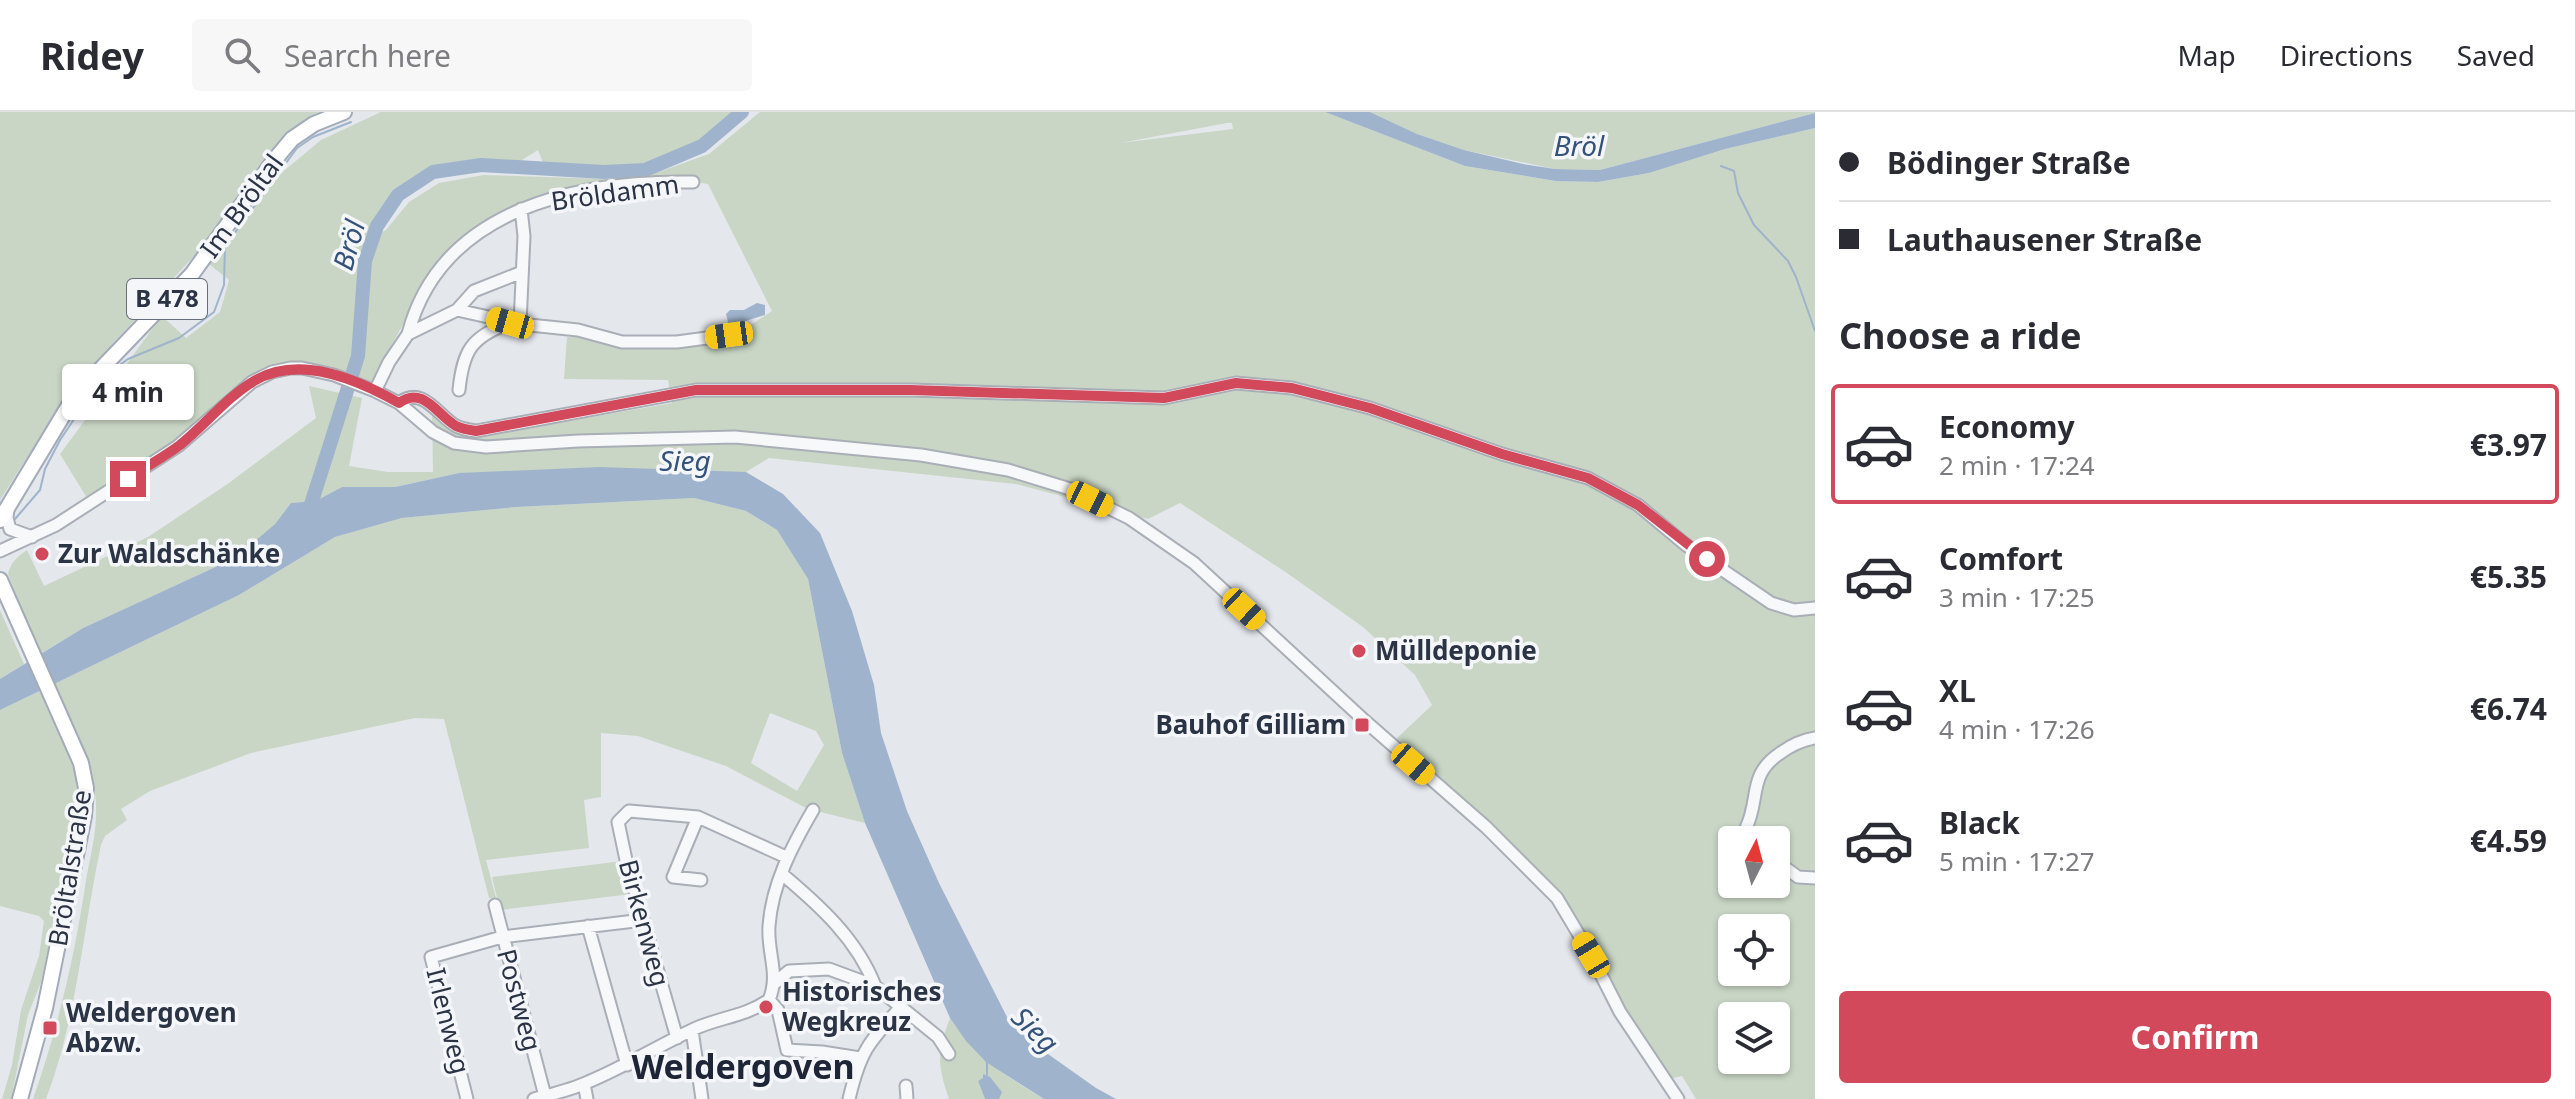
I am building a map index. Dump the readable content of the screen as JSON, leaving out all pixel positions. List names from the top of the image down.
{
  "streets": {
    "main road": ["Im Bröltal", "B 478", "Bröltalstraße"],
    "street": [
      "Bröldamm",
      "Birkenweg",
      "Postweg",
      "Irlenweg"
    ]
  },
  "crossings": [
    ["Birkenweg", "Irlenweg"],
    ["Postweg", "Irlenweg"]
  ],
  "districts": ["Weldergoven"],
  "water": ["Bröl", "Sieg"],
  "places": {
    "other": ["Zur Waldschänke", "Mülldeponie", "Historisches Wegkreuz"],
    "transit": ["Bauhof Gilliam", "Weldergoven Abzw."]
  },
  "north": "top",
  "page": {
    "header": "Ridey",
    "search": "Search here",
    "nav": ["Map", "Directions", "Saved"],
    "banner": ["Bödinger Straße", "Lauthausener Straße"],
    "heading": "Choose a ride",
    "bubble": "4 min",
    "list": [
      {
        "name": "Economy",
        "note": "2 min · 17:24",
        "value": "€3.97"
      },
      {
        "name": "Comfort",
        "note": "3 min · 17:25",
        "value": "€5.35"
      },
      {
        "name": "XL",
        "note": "4 min · 17:26",
        "value": "€6.74"
      },
      {
        "name": "Black",
        "note": "5 min · 17:27",
        "value": "€4.59"
      }
    ],
    "buttons": "Confirm"
  }
}
